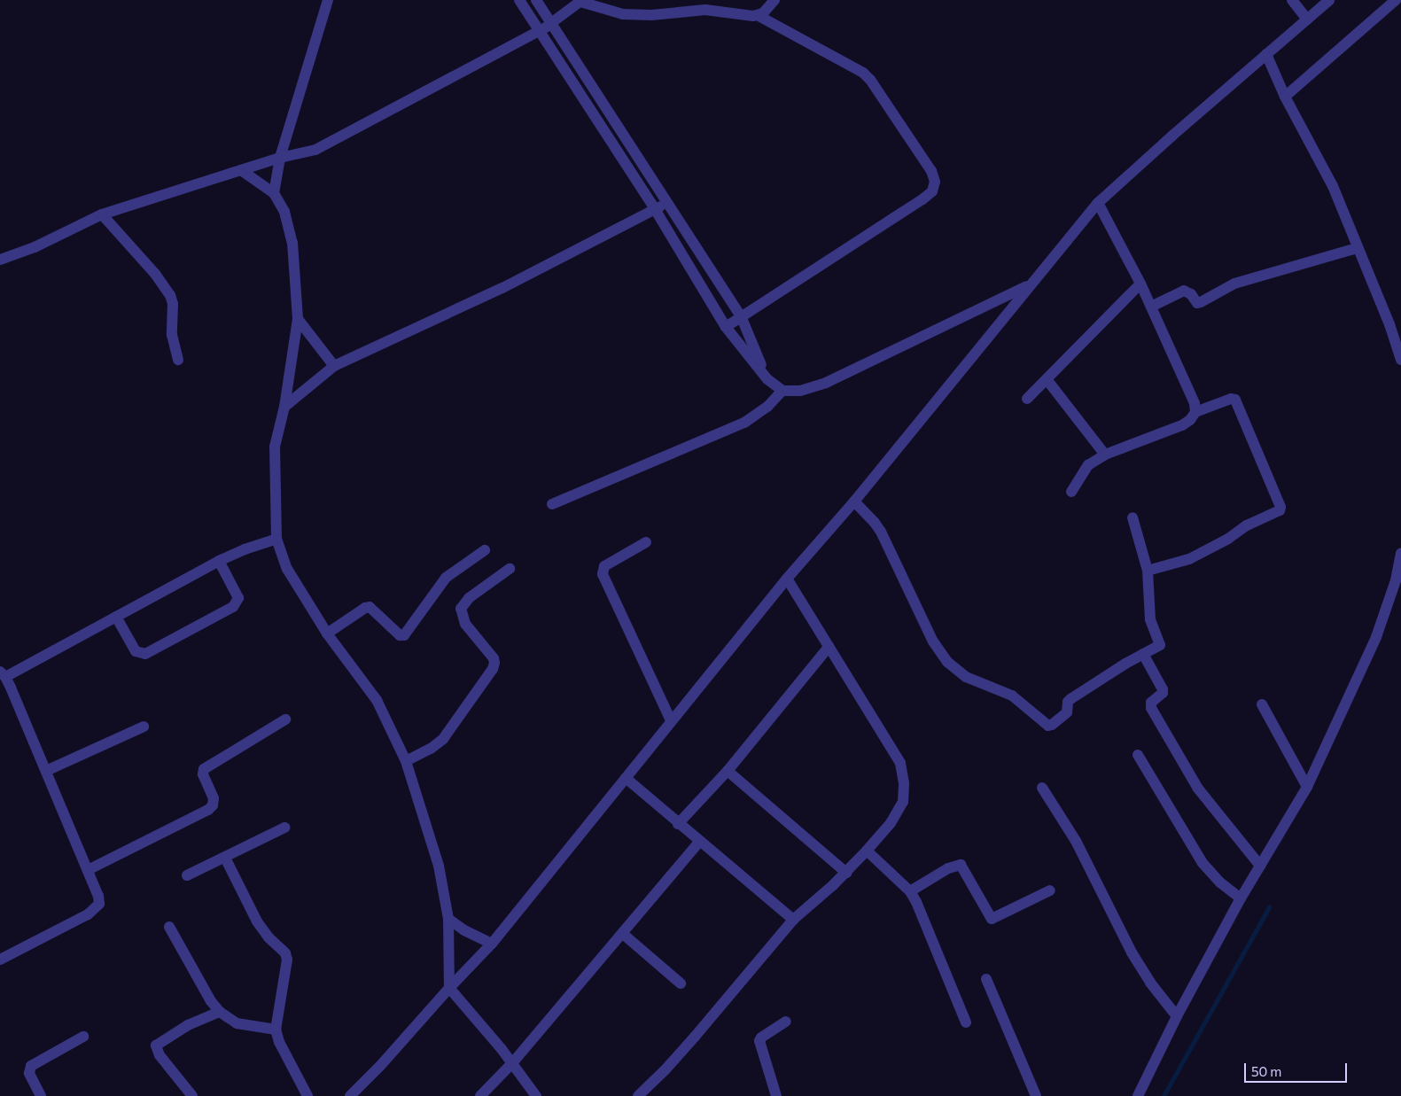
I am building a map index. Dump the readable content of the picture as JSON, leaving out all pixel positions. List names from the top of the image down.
{
  "scale_bar": "50 m"
}
